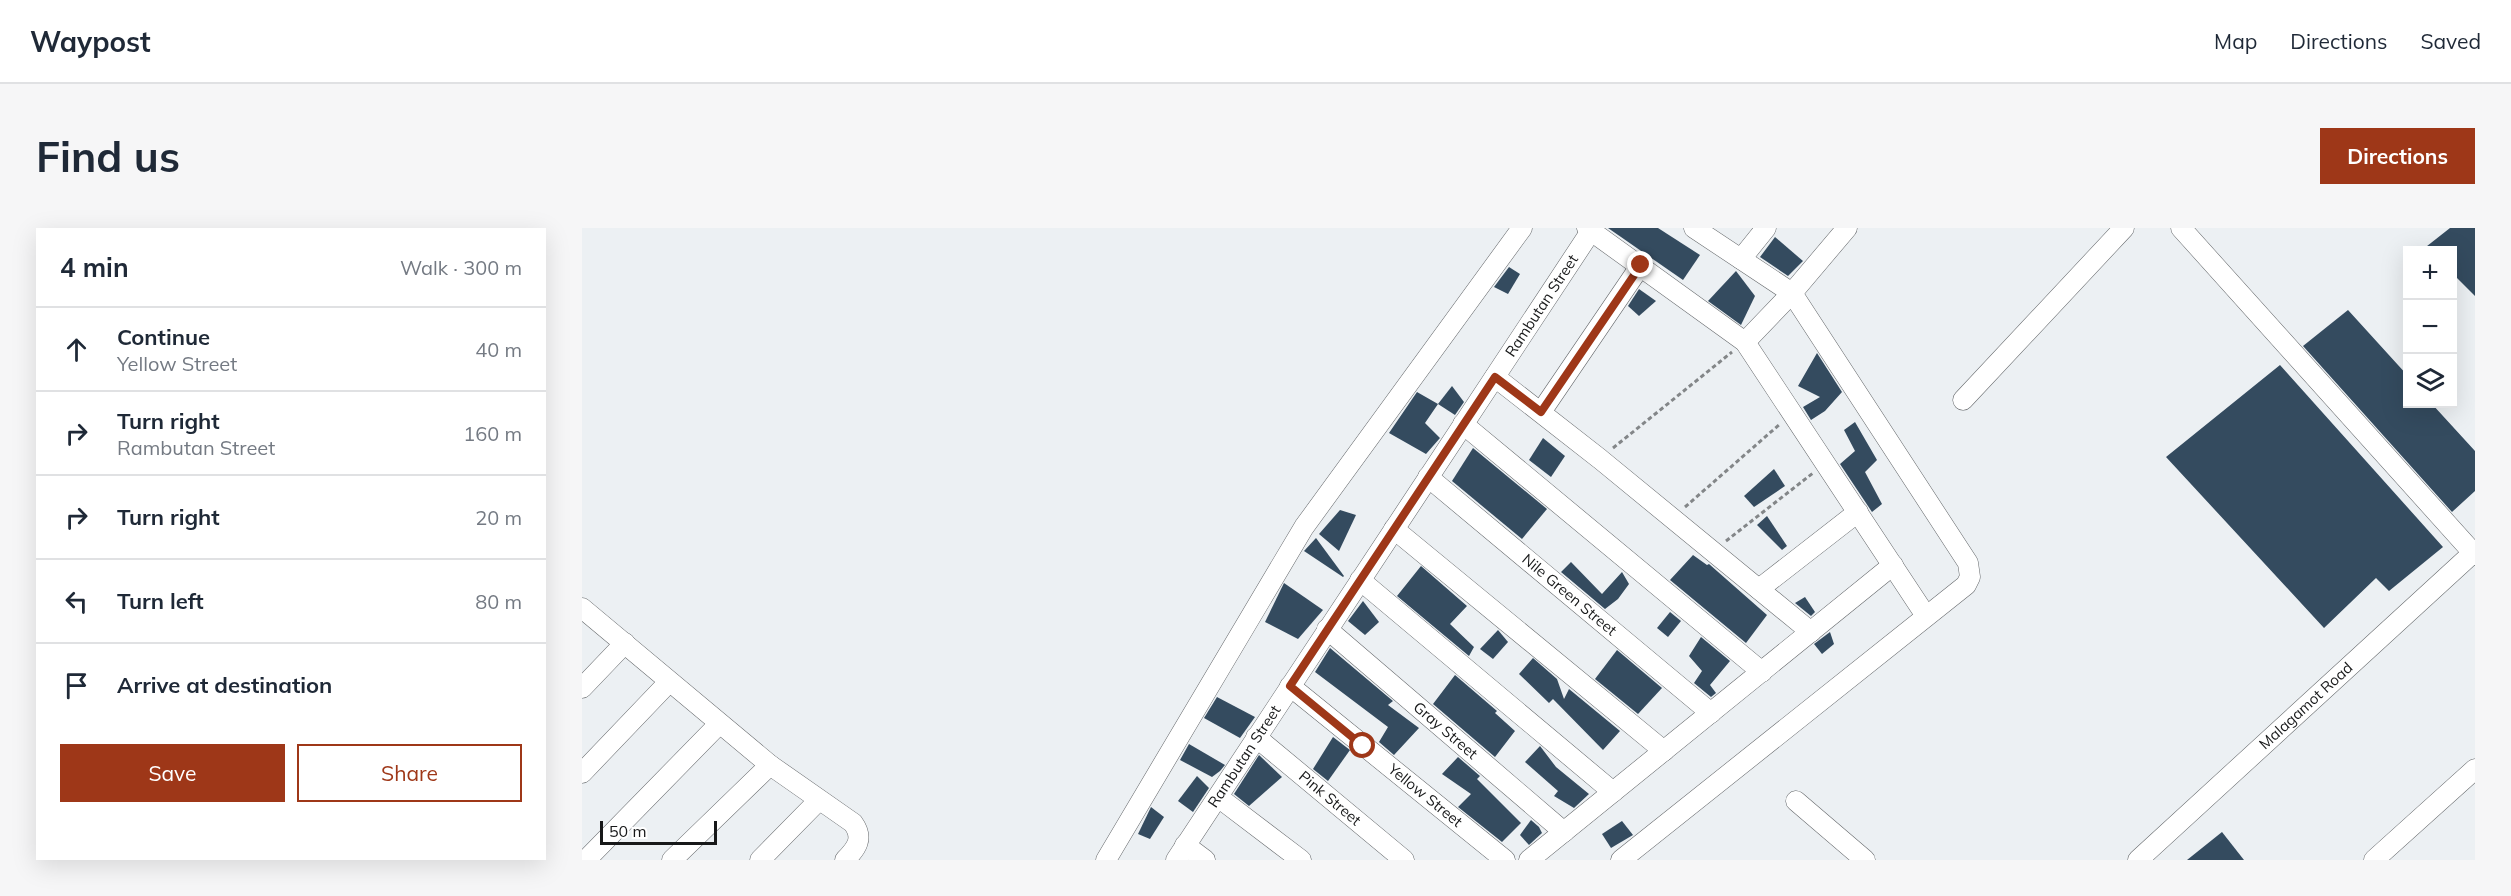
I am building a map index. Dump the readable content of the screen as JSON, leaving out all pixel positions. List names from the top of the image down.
{
  "streets": {
    "street": [
      "Rambutan Street",
      "Nile Green Street",
      "Malagamot Road",
      "Gray Street",
      "Yellow Street",
      "Pink Street"
    ]
  },
  "crossings": [
    ["Rambutan Street", "Nile Green Street"],
    ["Rambutan Street", "Gray Street"],
    ["Rambutan Street", "Yellow Street"],
    ["Rambutan Street", "Pink Street"]
  ],
  "scale_bar": "50 m",
  "page": {
    "header": "Waypost",
    "nav": ["Map", "Directions", "Saved"],
    "buttons": [
      "Directions",
      ["Save", "Share"]
    ],
    "title": "Find us",
    "heading": ["4 min", "Walk · 300 m"],
    "map_buttons": ["+", "−"],
    "list": [
      ["Continue", "Yellow Street", "40 m"],
      ["Turn right", "Rambutan Street", "160 m"],
      ["Turn right", "20 m"],
      ["Turn left", "80 m"],
      "Arrive at destination"
    ],
    "scale": "50 m"
  }
}
